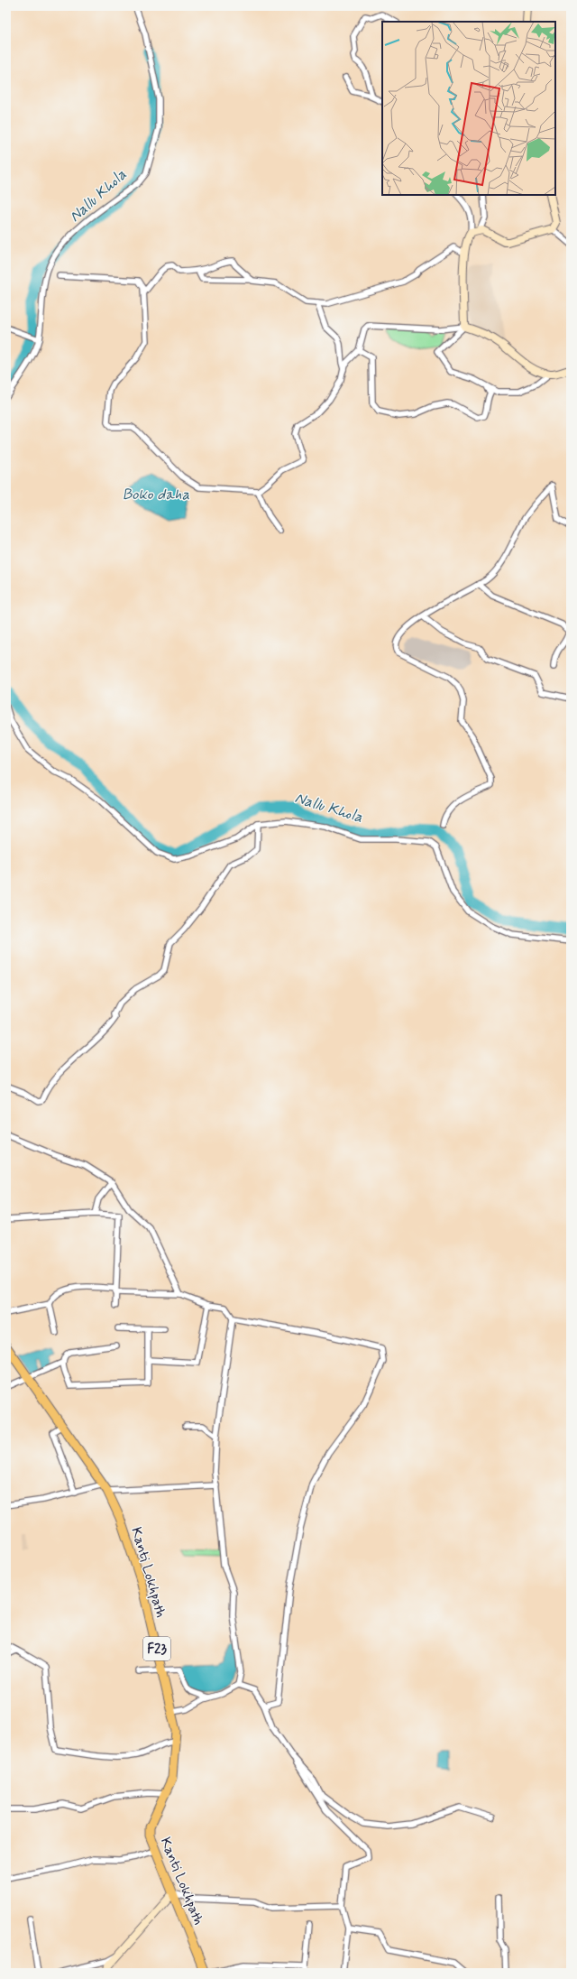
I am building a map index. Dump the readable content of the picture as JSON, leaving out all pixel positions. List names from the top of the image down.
{
  "streets": {
    "main road": ["Kanti Lokhpath", "F23"]
  },
  "water": ["Nallu Khola", "Boko daha"]
}
